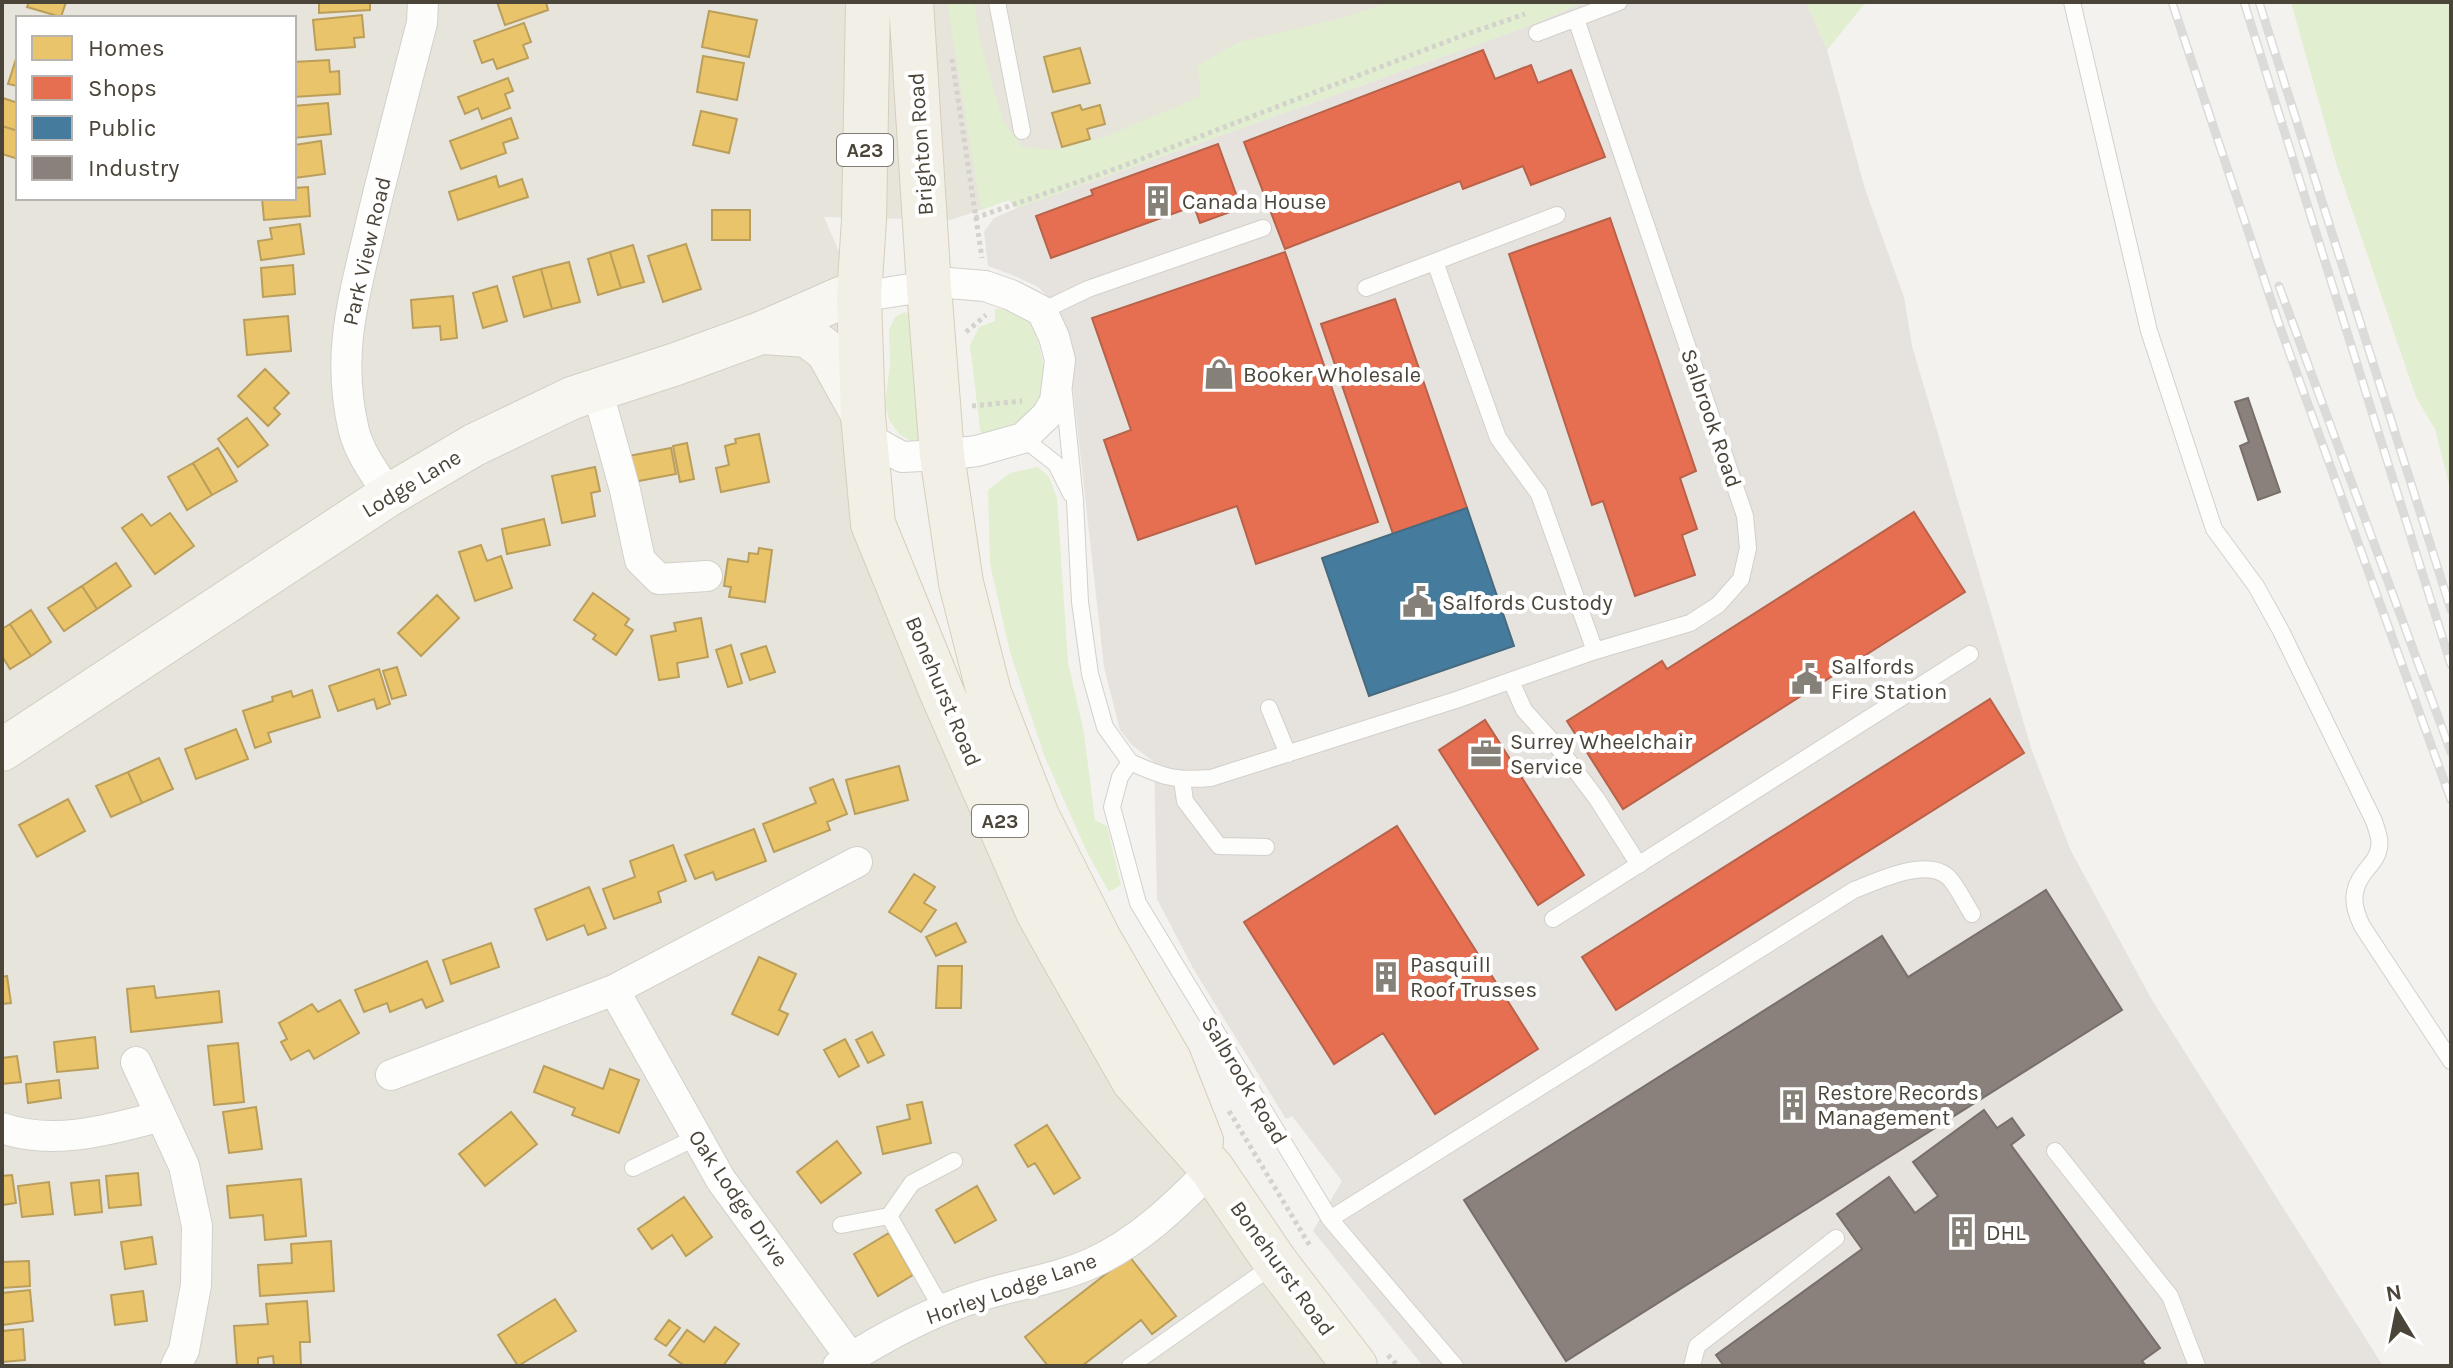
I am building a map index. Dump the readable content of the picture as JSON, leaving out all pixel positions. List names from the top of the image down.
{
  "streets": {
    "main road": ["Brighton Road", "A23", "Bonehurst Road"],
    "street": [
      "Park View Road",
      "Lodge Lane",
      "Oak Lodge Drive",
      "Horley Lodge Lane"
    ],
    "lane": ["Salbrook Road"]
  },
  "crossings": [
    ["Brighton Road", "Bonehurst Road"],
    ["A23", "Lodge Lane"],
    ["A23", "Bonehurst Road"],
    ["Park View Road", "Lodge Lane"],
    ["Lodge Lane", "Bonehurst Road"],
    ["Bonehurst Road", "Horley Lodge Lane"],
    ["Oak Lodge Drive", "Horley Lodge Lane"]
  ],
  "places": {
    "building": [
      "Canada House",
      "Pasquill Roof Trusses",
      "Restore Records Management",
      "DHL"
    ],
    "shop": ["Booker Wholesale"],
    "public building": ["Salfords Custody", "Salfords Fire Station"],
    "office": ["Surrey Wheelchair Service"]
  },
  "legend": [
    "Homes",
    "Shops",
    "Public",
    "Industry"
  ],
  "north": "top"
}
